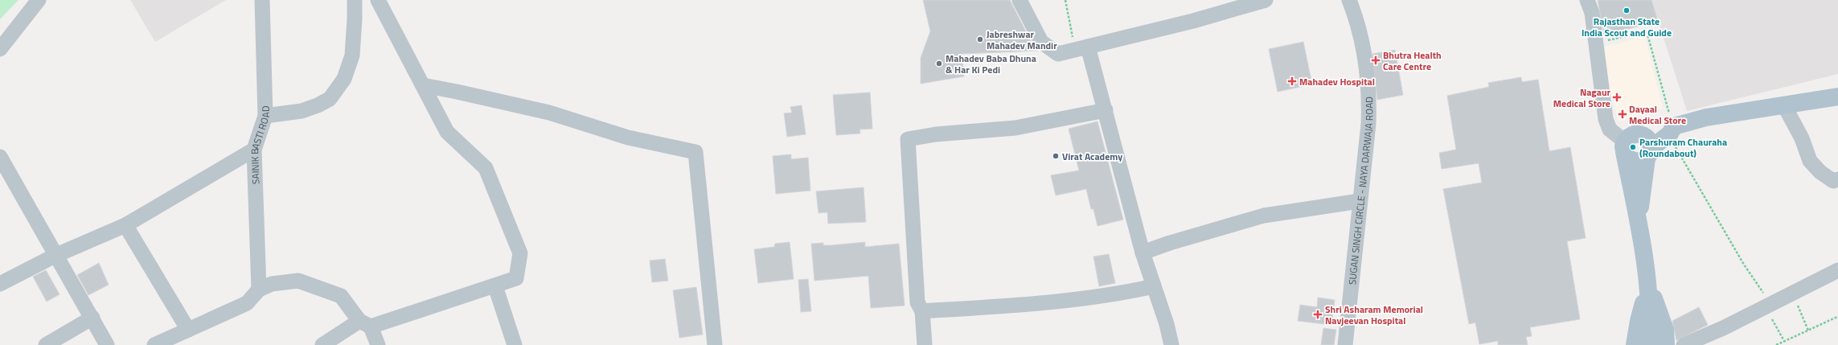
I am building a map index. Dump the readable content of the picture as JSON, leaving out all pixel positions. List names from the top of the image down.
{
  "streets": {
    "street": ["SAINIK BASTI ROAD", "SUGAN SINGH CIRCLE - NAYA DARWAJA ROAD"]
  },
  "places": {
    "other": [
      "Rajasthan State India Scout and Guide",
      "Jabreshwar Mahadev Mandir",
      "Mahadev Baba Dhuna & Har Ki Pedi",
      "Parshuram Chauraha (Roundabout)",
      "Virat Academy"
    ],
    "health": [
      "Bhutra Health Care Centre",
      "Mahadev Hospital",
      "Nagaur Medical Store",
      "Dayaal Medical Store",
      "Shri Asharam Memorial Navjeevan Hospital"
    ]
  }
}
